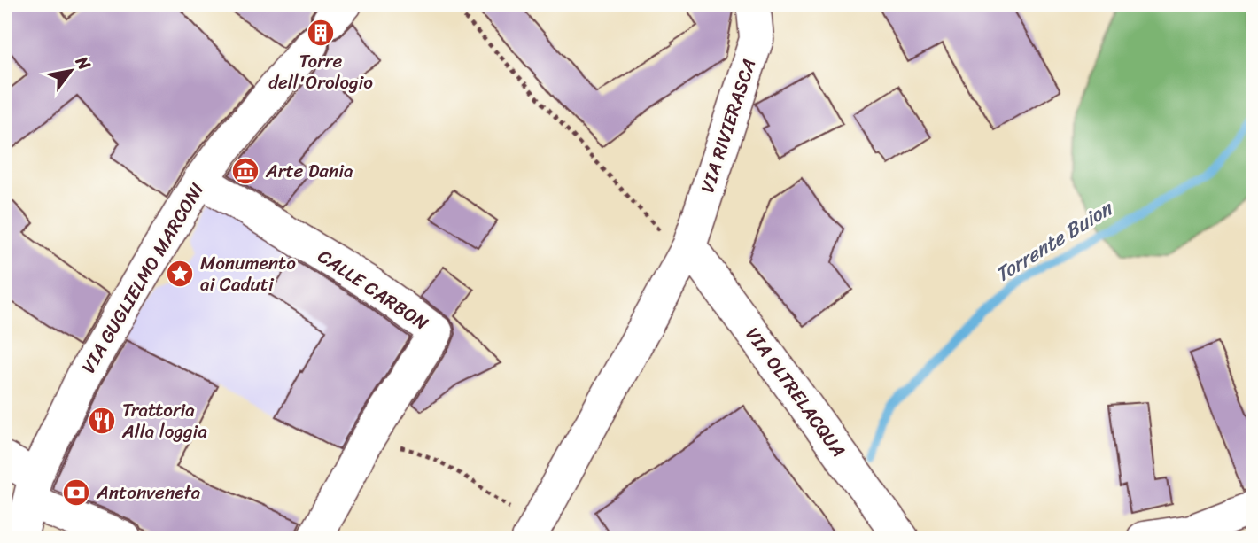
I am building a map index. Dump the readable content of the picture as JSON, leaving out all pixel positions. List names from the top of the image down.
{
  "streets": {
    "street": [
      "VIA RIVIERASCA",
      "VIA GUGLIELMO MARCONI",
      "CALLE CARBON",
      "VIA OLTRELACQUA"
    ]
  },
  "crossings": [
    ["VIA RIVIERASCA", "VIA OLTRELACQUA"],
    ["VIA GUGLIELMO MARCONI", "CALLE CARBON"]
  ],
  "water": ["Torrente Buion"],
  "places": {
    "building": ["Torre dell'Orologio"],
    "museum": ["Arte Dania"],
    "place": ["Monumento ai Caduti"],
    "restaurant": ["Trattoria Alla loggia"],
    "bank": ["Antonveneta"]
  },
  "north": "top right"
}
